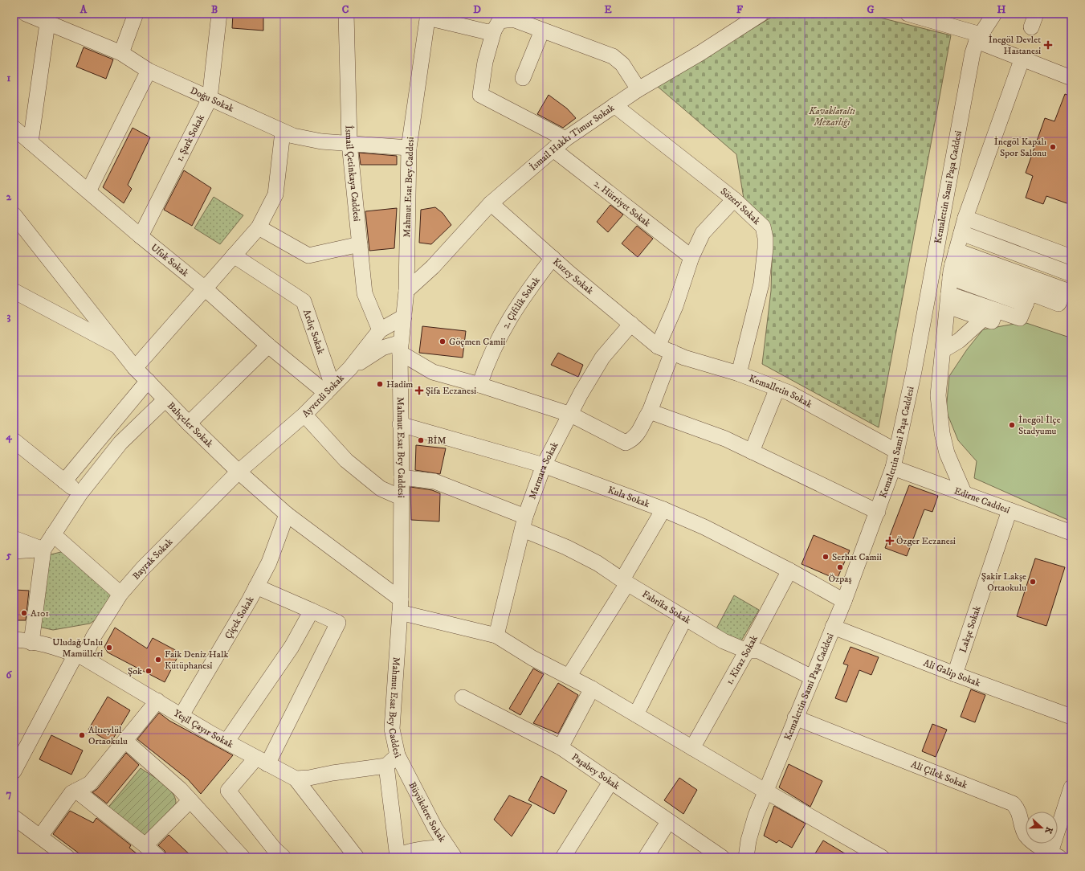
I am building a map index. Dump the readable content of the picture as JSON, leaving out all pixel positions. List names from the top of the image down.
{
  "streets": {
    "street": [
      "Doğu Sokak",
      "İsmail Hakkı Timur Sokak",
      "1. Şark Sokak",
      "İsmail Çetinkaya Caddesi",
      "Mahmut Esat Bey Caddesi",
      "Kemalettin Sami Paşa Caddesi",
      "2. Hürriyet Sokak",
      "Sözeri Sokak",
      "Ufuk Sokak",
      "Kuzey Sokak",
      "2. Çiftlik Sokak",
      "Ardıç Sokak",
      "Kemalletin Sokak",
      "Ayverdi Sokak",
      "Bahçeler Sokak",
      "Marmara Sokak",
      "Kula Sokak",
      "Edirne Caddesi",
      "Bayrak Sokak",
      "Fabrika Sokak",
      "Çiçek Sokak",
      "Lakşe Sokak",
      "1. Kiraz Sokak",
      "Ali Galip Sokak",
      "Yeşil Çayır Sokak",
      "Paşabey Sokak",
      "Ali Çilek Sokak",
      "Büyükdere Sokak"
    ]
  },
  "crossings": [
    ["Doğu Sokak", "1. Şark Sokak"],
    ["Doğu Sokak", "İsmail Çetinkaya Caddesi"],
    ["Doğu Sokak", "Mahmut Esat Bey Caddesi"],
    ["İsmail Hakkı Timur Sokak", "Mahmut Esat Bey Caddesi"],
    ["İsmail Hakkı Timur Sokak", "2. Hürriyet Sokak"],
    ["İsmail Hakkı Timur Sokak", "Sözeri Sokak"],
    ["İsmail Hakkı Timur Sokak", "Kuzey Sokak"],
    ["1. Şark Sokak", "Ufuk Sokak"],
    ["İsmail Çetinkaya Caddesi", "Ayverdi Sokak"],
    ["Mahmut Esat Bey Caddesi", "Ayverdi Sokak"],
    ["Mahmut Esat Bey Caddesi", "Bahçeler Sokak"],
    ["Mahmut Esat Bey Caddesi", "Kula Sokak"],
    ["Mahmut Esat Bey Caddesi", "Fabrika Sokak"],
    ["Mahmut Esat Bey Caddesi", "Büyükdere Sokak"],
    ["Kemalettin Sami Paşa Caddesi", "Kemalletin Sokak"],
    ["Kemalettin Sami Paşa Caddesi", "Kula Sokak"],
    ["Kemalettin Sami Paşa Caddesi", "Edirne Caddesi"],
    ["Kemalettin Sami Paşa Caddesi", "Fabrika Sokak"],
    ["Kemalettin Sami Paşa Caddesi", "Ali Galip Sokak"],
    ["Kemalettin Sami Paşa Caddesi", "Ali Çilek Sokak"],
    ["Sözeri Sokak", "Kemalletin Sokak"],
    ["Ufuk Sokak", "Ardıç Sokak"],
    ["Ufuk Sokak", "Ayverdi Sokak"],
    ["Kuzey Sokak", "2. Çiftlik Sokak"],
    ["Kuzey Sokak", "Kemalletin Sokak"],
    ["Kuzey Sokak", "Marmara Sokak"],
    ["Ardıç Sokak", "Ayverdi Sokak"],
    ["Ayverdi Sokak", "Bahçeler Sokak"],
    ["Ayverdi Sokak", "Bayrak Sokak"],
    ["Bahçeler Sokak", "Bayrak Sokak"],
    ["Bahçeler Sokak", "Çiçek Sokak"],
    ["Marmara Sokak", "Kula Sokak"],
    ["Marmara Sokak", "Fabrika Sokak"],
    ["Kula Sokak", "1. Kiraz Sokak"],
    ["Edirne Caddesi", "Lakşe Sokak"],
    ["Bayrak Sokak", "Yeşil Çayır Sokak"],
    ["Fabrika Sokak", "1. Kiraz Sokak"],
    ["Çiçek Sokak", "Yeşil Çayır Sokak"],
    ["Lakşe Sokak", "Ali Galip Sokak"]
  ],
  "parks": ["Kavaklaraltı Mezarlığı"],
  "places": {
    "health": ["İnegöl Devlet Hastanesi", "Şifa Eczanesi", "Özger Eczanesi"],
    "other": [
      "İnegöl Kapalı Spor Salonu",
      "Göçmen Camii",
      "Hadim",
      "İnegöl İlçe Stadyumu",
      "BİM",
      "Serhat Camii",
      "Özpaş",
      "Şakir Lakşe Ortaokulu",
      "A101",
      "Uludağ Unlu Mamülleri",
      "Faik Deniz Halk Kütüphanesi",
      "Şok",
      "Altıeylül Ortaokulu"
    ]
  },
  "north": "right",
  "grid": {
    "columns": [
      "A",
      "B",
      "C",
      "D",
      "E",
      "F",
      "G",
      "H"
    ],
    "rows": [
      "1",
      "2",
      "3",
      "4",
      "5",
      "6",
      "7"
    ]
  }
}
